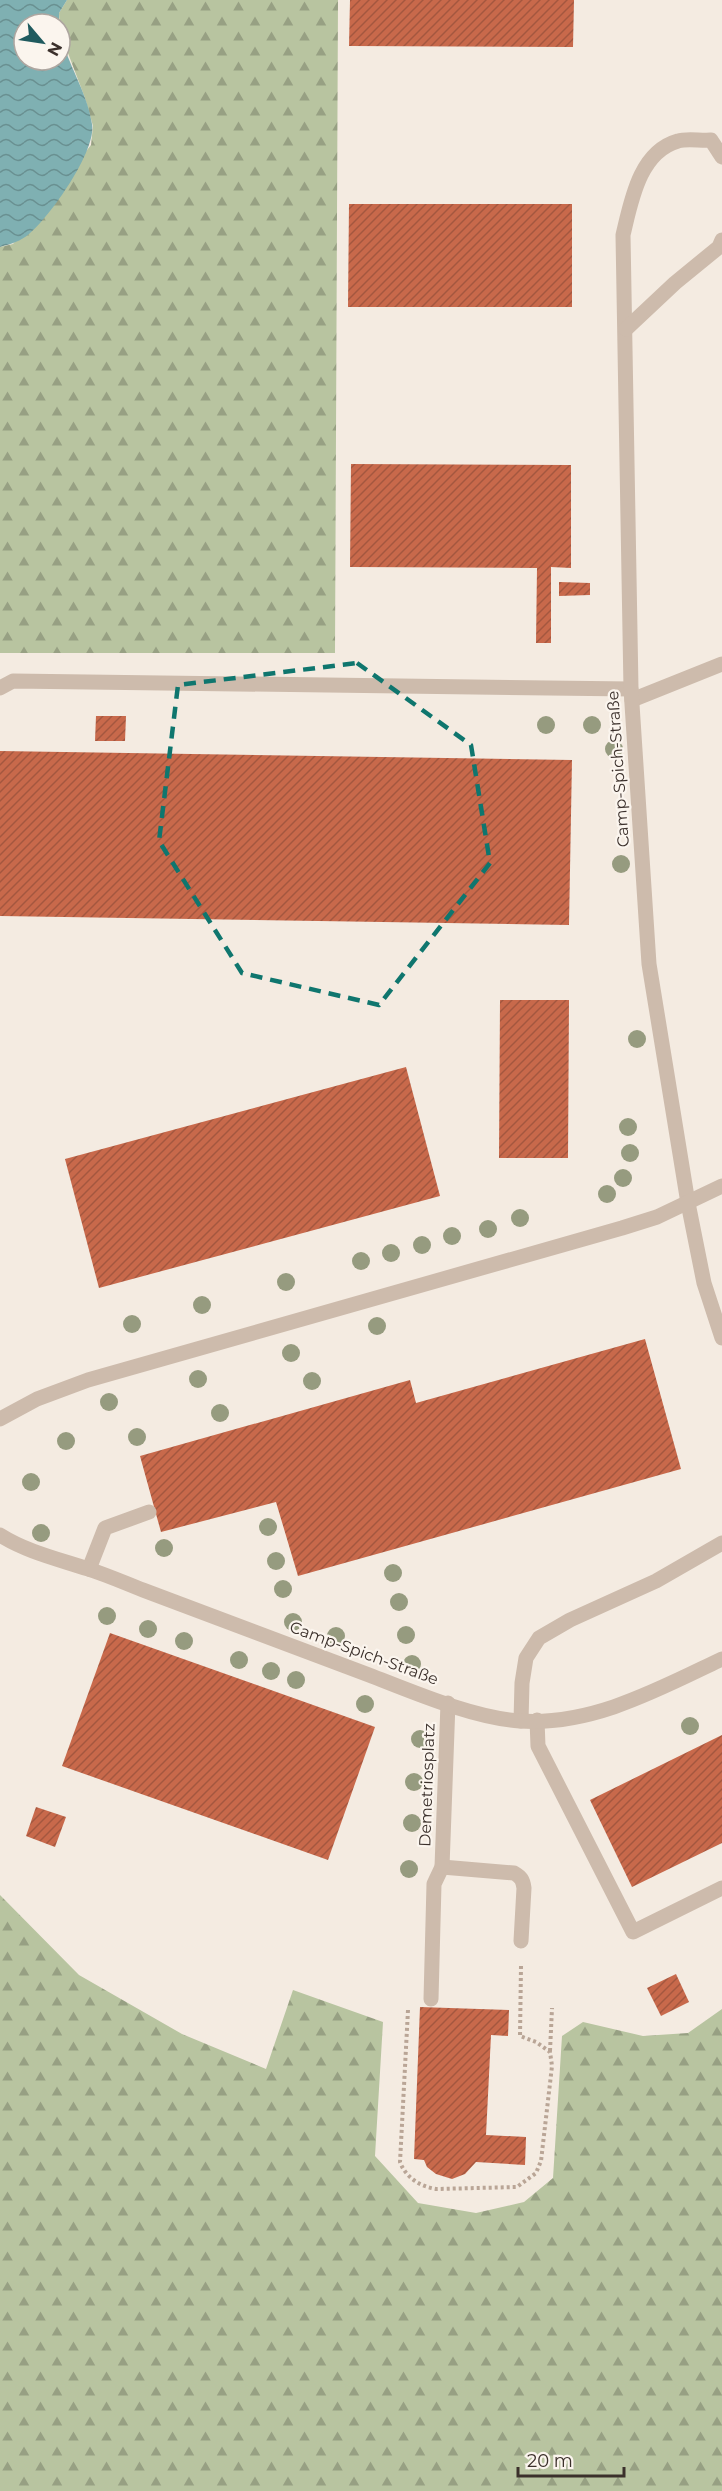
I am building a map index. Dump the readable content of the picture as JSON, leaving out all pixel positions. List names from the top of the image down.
{
  "streets": {
    "street": ["Camp-Spich-Straße", "Demetriosplatz"]
  },
  "crossings": [
    ["Camp-Spich-Straße", "Demetriosplatz"]
  ],
  "scale_bar": "20 m",
  "north": "bottom right"
}
